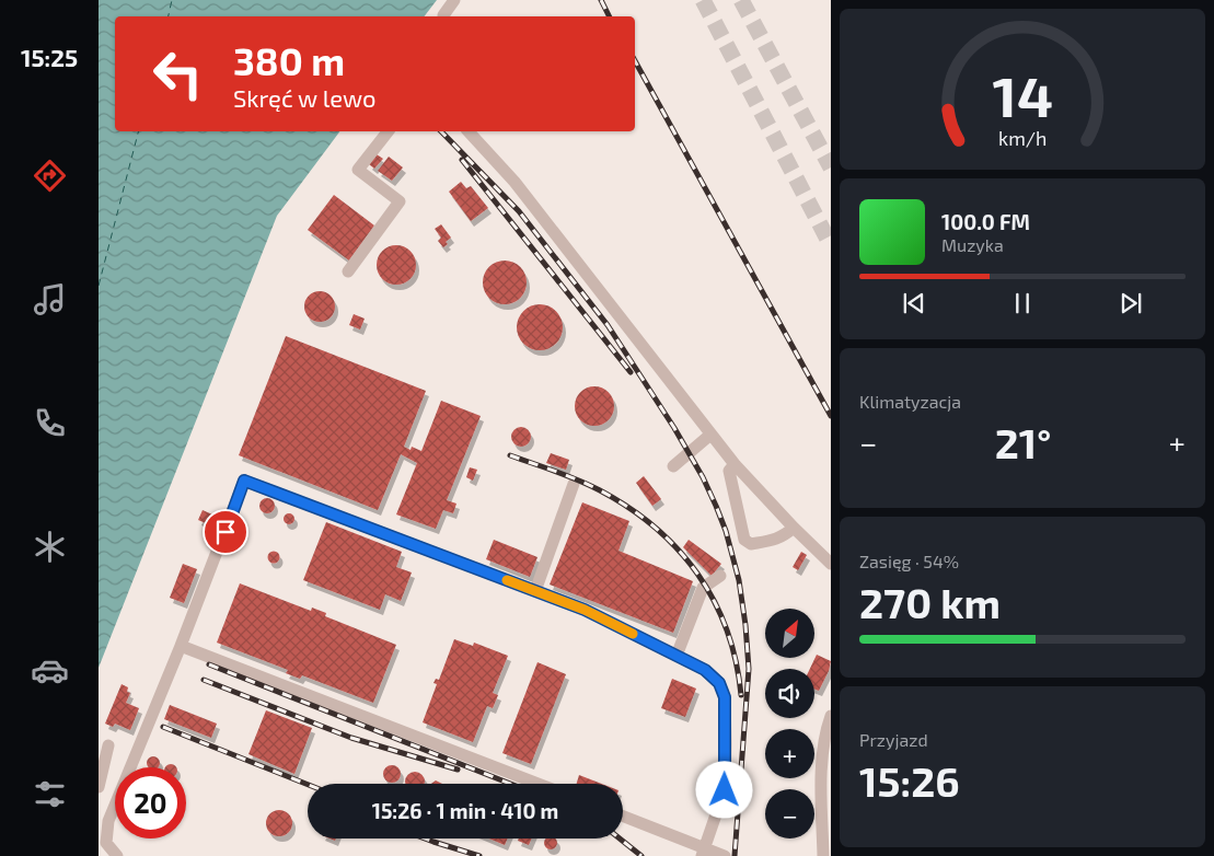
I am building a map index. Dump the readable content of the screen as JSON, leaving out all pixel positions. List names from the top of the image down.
{
  "north": "top right",
  "page": {
    "tabs": "15:25",
    "turn": ["380 m", "Skręć w lewo"],
    "song": ["100.0 FM", "Muzyka"],
    "tile": [
      "Klimatyzacja",
      ["Zasięg · 54%", "270 km"],
      ["Przyjazd", "15:26"]
    ],
    "heat": ["−", "21°", "+"],
    "map_buttons": ["+", "−"],
    "limit": "20",
    "trip": "15:26 · 1 min · 410 m",
    "gauge": ["14", "km/h"]
  }
}
